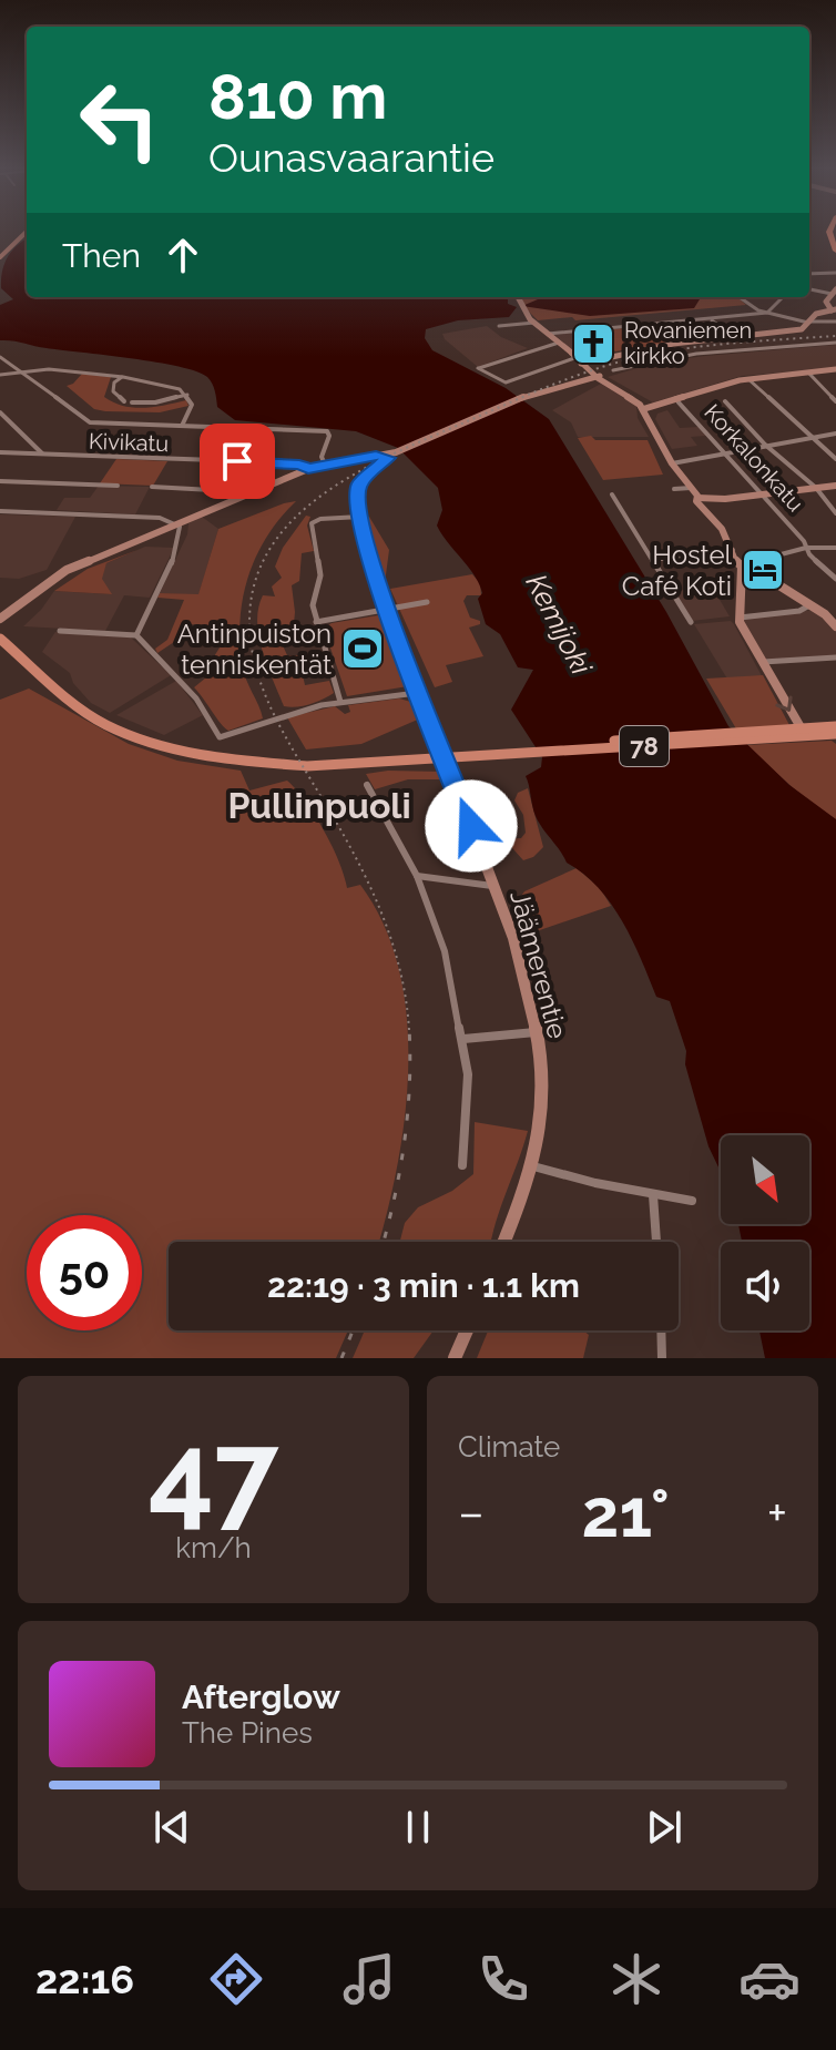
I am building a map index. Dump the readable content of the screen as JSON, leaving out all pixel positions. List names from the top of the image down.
{
  "streets": {
    "main road": ["78"],
    "street": ["Kivikatu", "Korkalonkatu", "Jäämerentie"]
  },
  "crossings": [
    ["78", "Jäämerentie"]
  ],
  "districts": ["Pullinpuoli"],
  "water": ["Kemijoki"],
  "places": {
    "church": ["Rovaniemen kirkko"],
    "hotel": ["Hostel Café Koti"],
    "sports": ["Antinpuiston tenniskentät"]
  },
  "north": "bottom right",
  "page": {
    "turn": ["810 m", "Ounasvaarantie"],
    "then": "Then",
    "limit": "50",
    "trip": "22:19 · 3 min · 1.1 km",
    "tile": [
      ["47", "km/h"],
      "Climate"
    ],
    "heat": ["−", "21°", "+"],
    "song": ["Afterglow", "The Pines"],
    "tabs": "22:16"
  }
}
